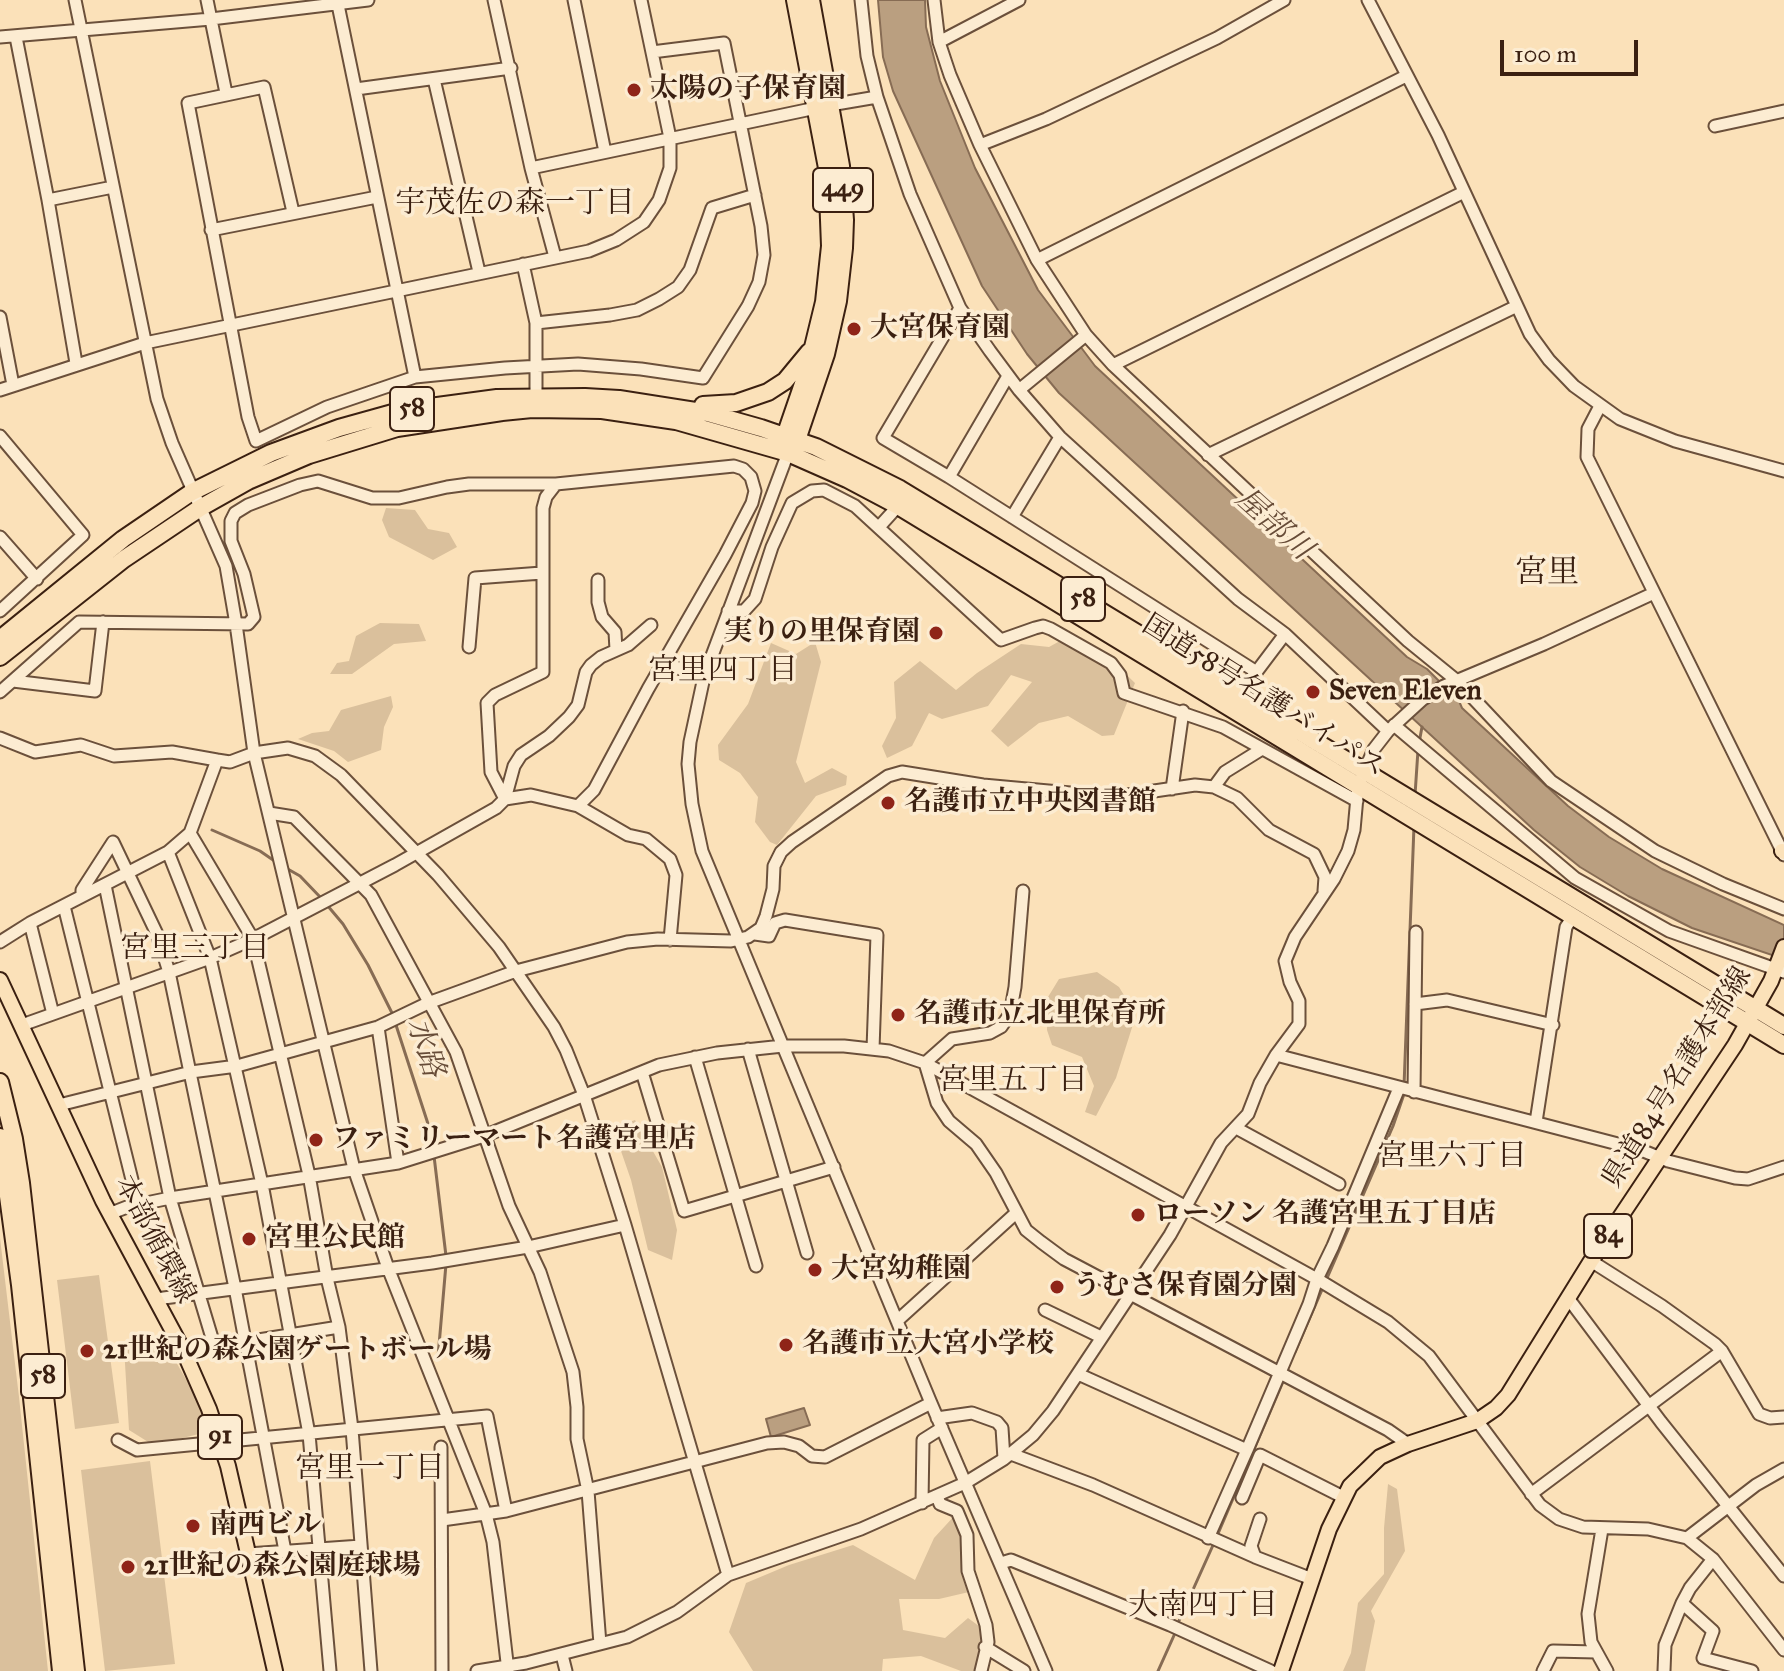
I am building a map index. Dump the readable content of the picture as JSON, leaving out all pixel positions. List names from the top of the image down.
{
  "streets": {
    "highway": ["449", "58", "国道58号名護バイパス"],
    "main road": [
      "県道84号名護本部線",
      "84",
      "本部循環線",
      "91"
    ]
  },
  "crossings": [
    ["449", "国道58号名護バイパス"],
    ["国道58号名護バイパス", "県道84号名護本部線"]
  ],
  "districts": [
    "宇茂佐の森一丁目",
    "宮里",
    "宮里四丁目",
    "宮里三丁目",
    "宮里五丁目",
    "宮里六丁目",
    "宮里一丁目",
    "大南四丁目"
  ],
  "water": ["屋部川", "水路"],
  "places": [
    "太陽の子保育園",
    "大宮保育園",
    "実りの里保育園",
    "Seven Eleven",
    "名護市立中央図書館",
    "名護市立北里保育所",
    "ファミリーマート名護宮里店",
    "ローソン 名護宮里五丁目店",
    "宮里公民館",
    "大宮幼稚園",
    "うむさ保育園分園",
    "名護市立大宮小学校",
    "21世紀の森公園ゲートボール場",
    "南西ビル",
    "21世紀の森公園庭球場"
  ],
  "scale_bar": "100 m"
}
